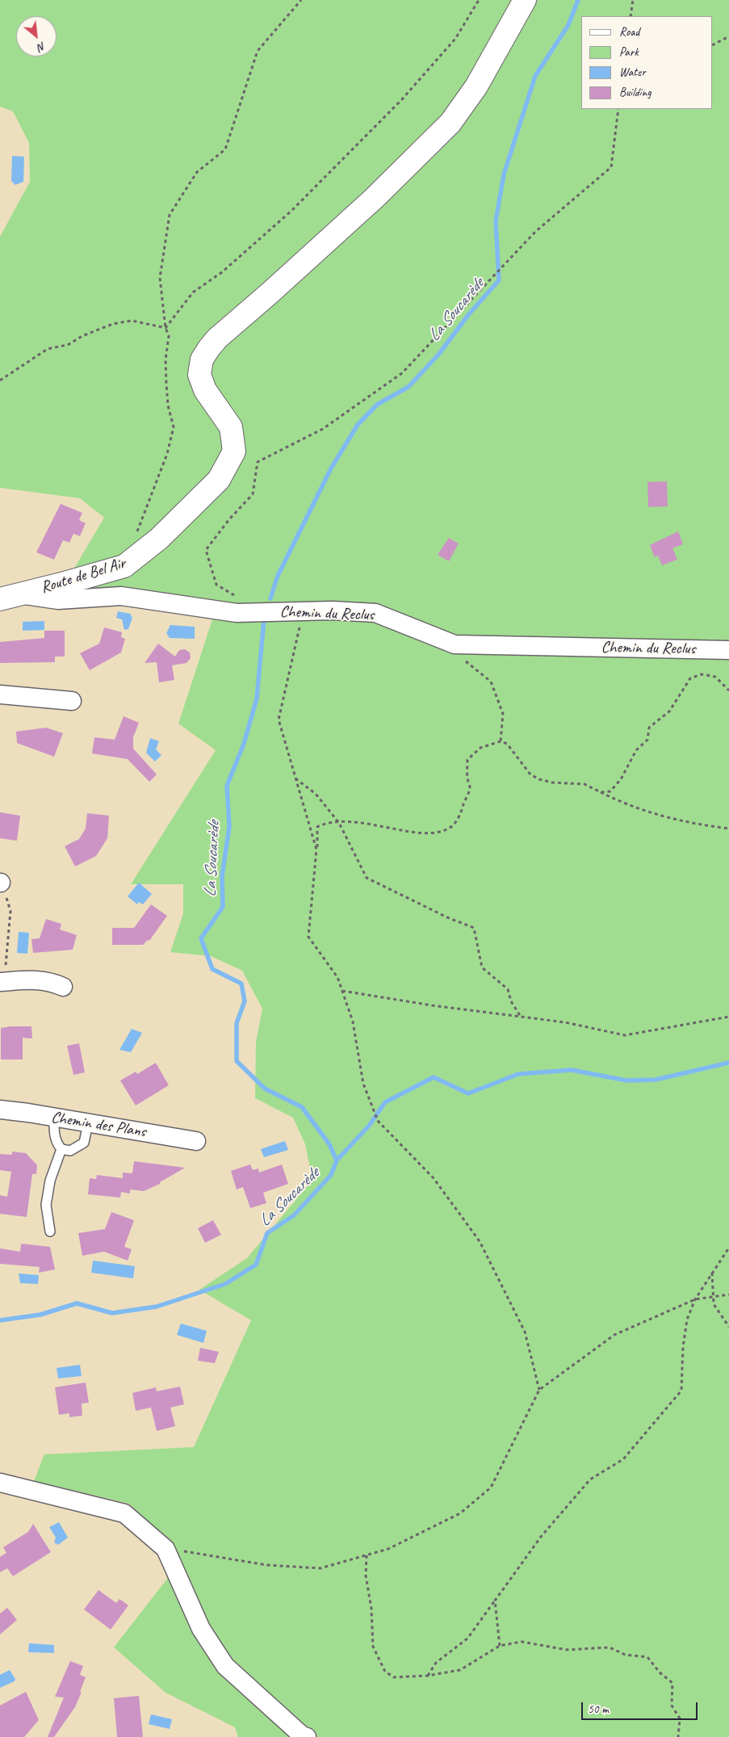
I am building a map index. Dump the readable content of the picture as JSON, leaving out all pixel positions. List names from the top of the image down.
{
  "streets": {
    "street": ["Route de Bel Air", "Chemin du Reclus", "Chemin des Plans"]
  },
  "crossings": [
    ["Route de Bel Air", "Chemin du Reclus"]
  ],
  "water": ["La Soucarède"],
  "legend": [
    "Road",
    "Park",
    "Water",
    "Building"
  ],
  "scale_bar": "50 m",
  "north": "bottom right"
}
